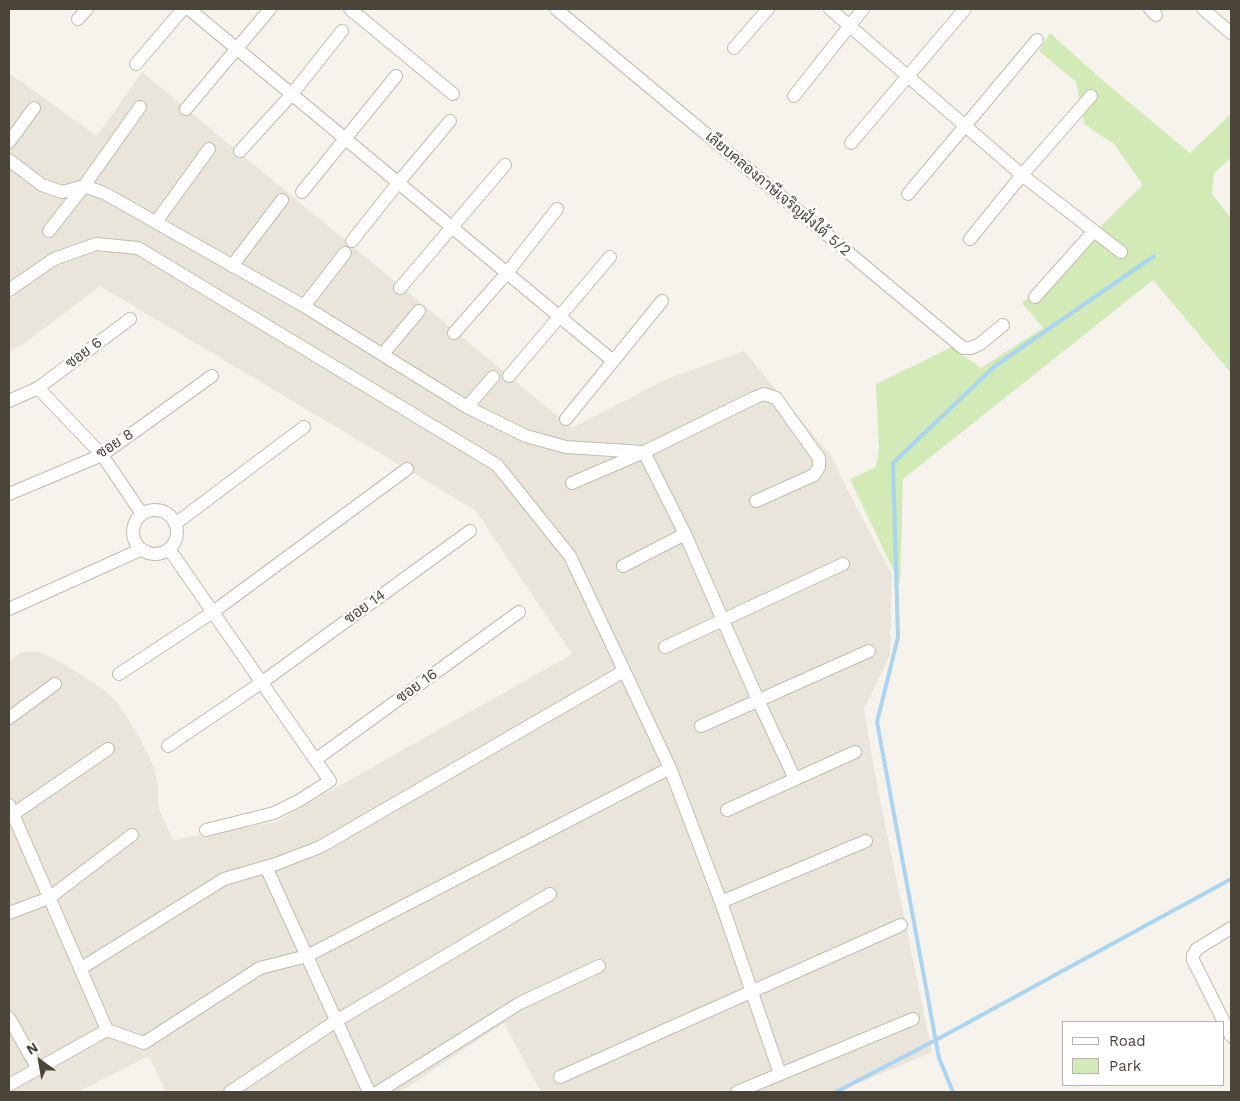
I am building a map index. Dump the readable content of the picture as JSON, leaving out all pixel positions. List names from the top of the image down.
{
  "streets": {
    "street": [
      "เลียบคลองภาษีเจริญฝั่งใต้ 5/2",
      "ซอย 6",
      "ซอย 8",
      "ซอย 14",
      "ซอย 16"
    ]
  },
  "legend": ["Road", "Park"],
  "north": "top left"
}
